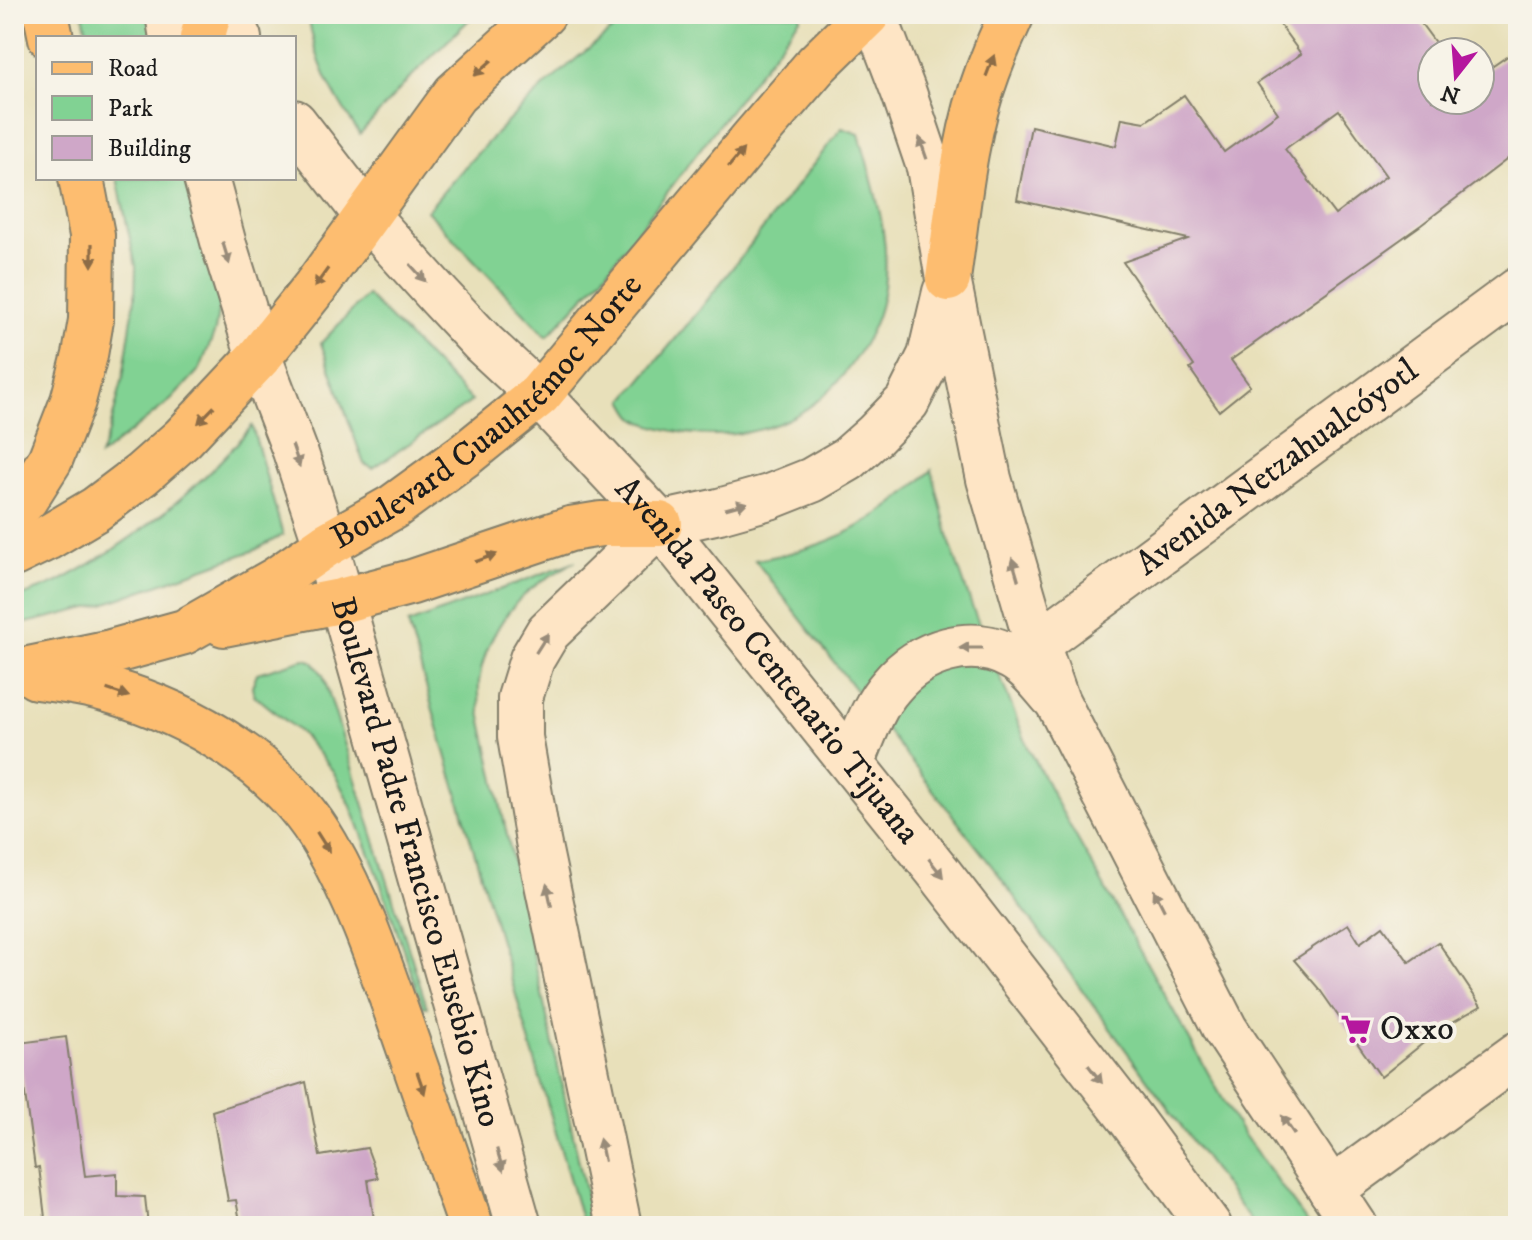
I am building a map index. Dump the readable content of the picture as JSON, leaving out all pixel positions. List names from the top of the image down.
{
  "streets": {
    "main road": [
      "Boulevard Cuauhtémoc Norte",
      "Avenida Netzahualcóyotl",
      "Avenida Paseo Centenario Tijuana",
      "Boulevard Padre Francisco Eusebio Kino"
    ]
  },
  "crossings": [
    ["Boulevard Cuauhtémoc Norte", "Avenida Paseo Centenario Tijuana"],
    ["Boulevard Cuauhtémoc Norte", "Boulevard Padre Francisco Eusebio Kino"]
  ],
  "one_way": ["Boulevard Padre Francisco Eusebio Kino"],
  "places": {
    "supermarket": ["Oxxo"]
  },
  "legend": ["Road", "Park", "Building"],
  "north": "bottom"
}
